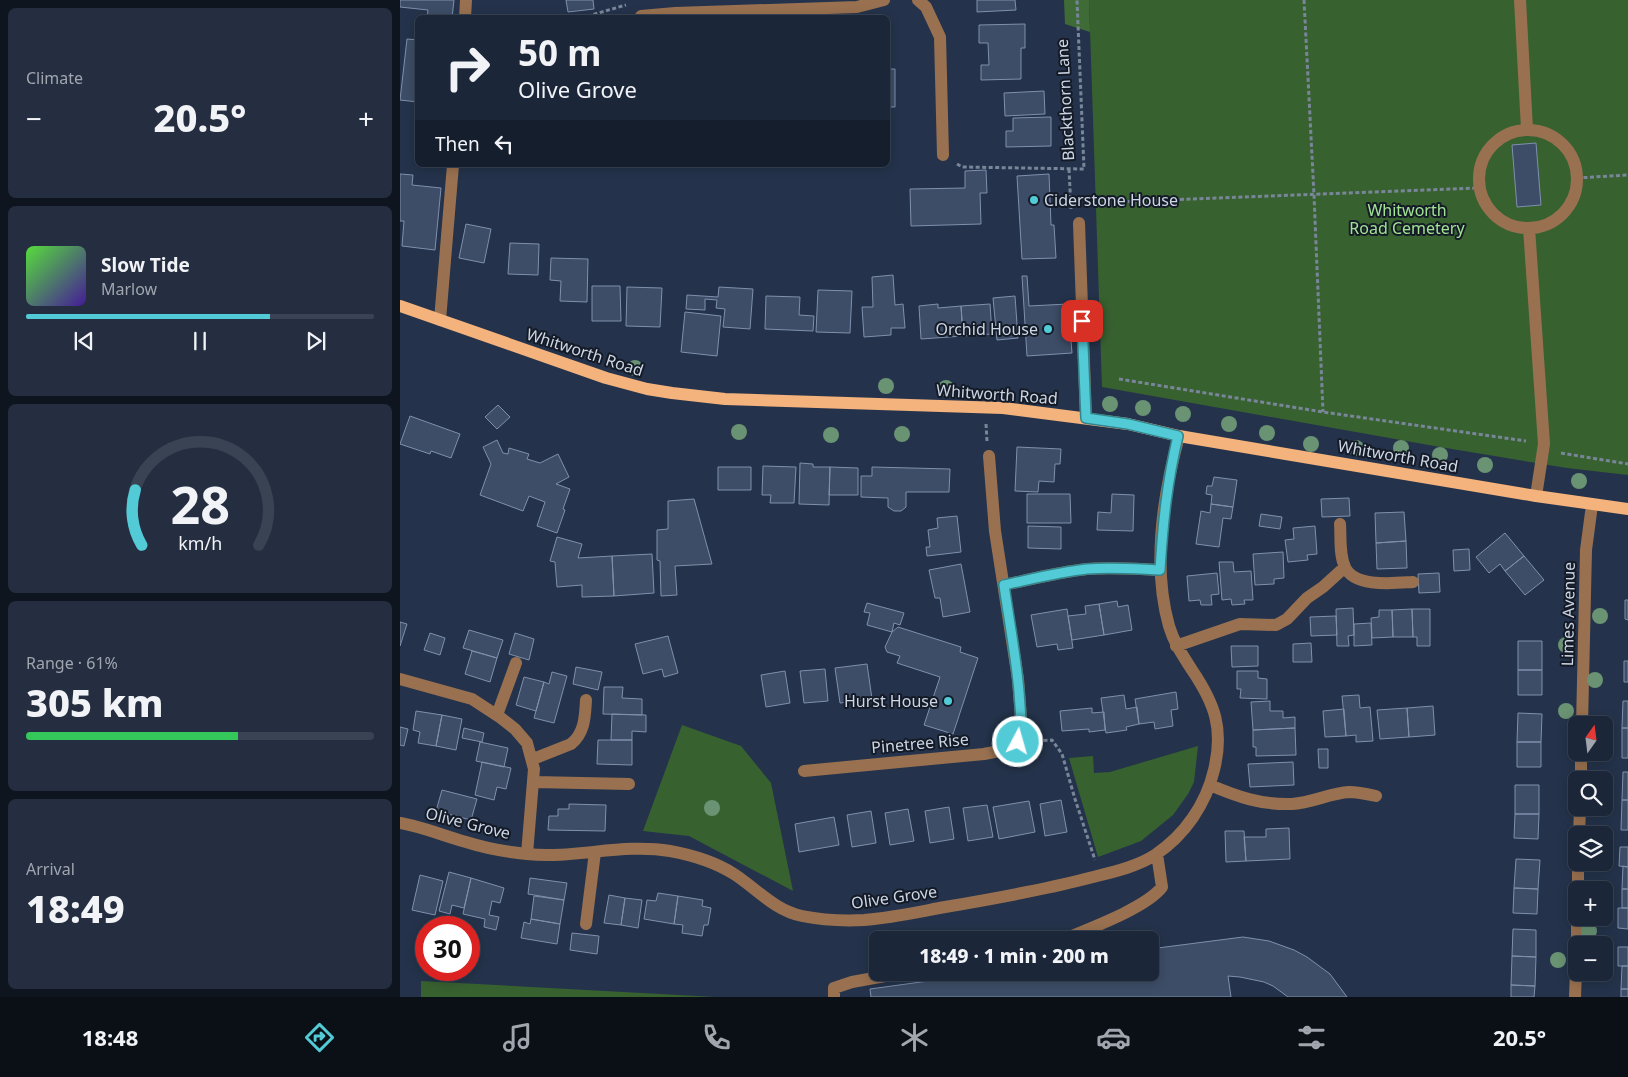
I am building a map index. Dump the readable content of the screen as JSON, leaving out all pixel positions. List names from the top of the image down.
{
  "streets": {
    "main road": ["Whitworth Road"],
    "street": ["Limes Avenue", "Pinetree Rise", "Olive Grove"],
    "path": ["Blackthorn Lane"]
  },
  "crossings": [
    ["Whitworth Road", "Limes Avenue"],
    ["Whitworth Road", "Olive Grove"]
  ],
  "parks": ["Whitworth Road Cemetery"],
  "places": ["Ciderstone House", "Orchid House", "Hurst House"],
  "north": "top",
  "page": {
    "tile": [
      "Climate",
      ["Range · 61%", "305 km"],
      ["Arrival", "18:49"]
    ],
    "turn": ["50 m", "Olive Grove"],
    "heat": ["−", "20.5°", "+"],
    "then": "Then",
    "song": ["Slow Tide", "Marlow"],
    "map_buttons": ["+", "−"],
    "limit": "30",
    "trip": "18:49 · 1 min · 200 m",
    "tabs": ["18:48", "20.5°"],
    "gauge": ["28", "km/h"]
  }
}
